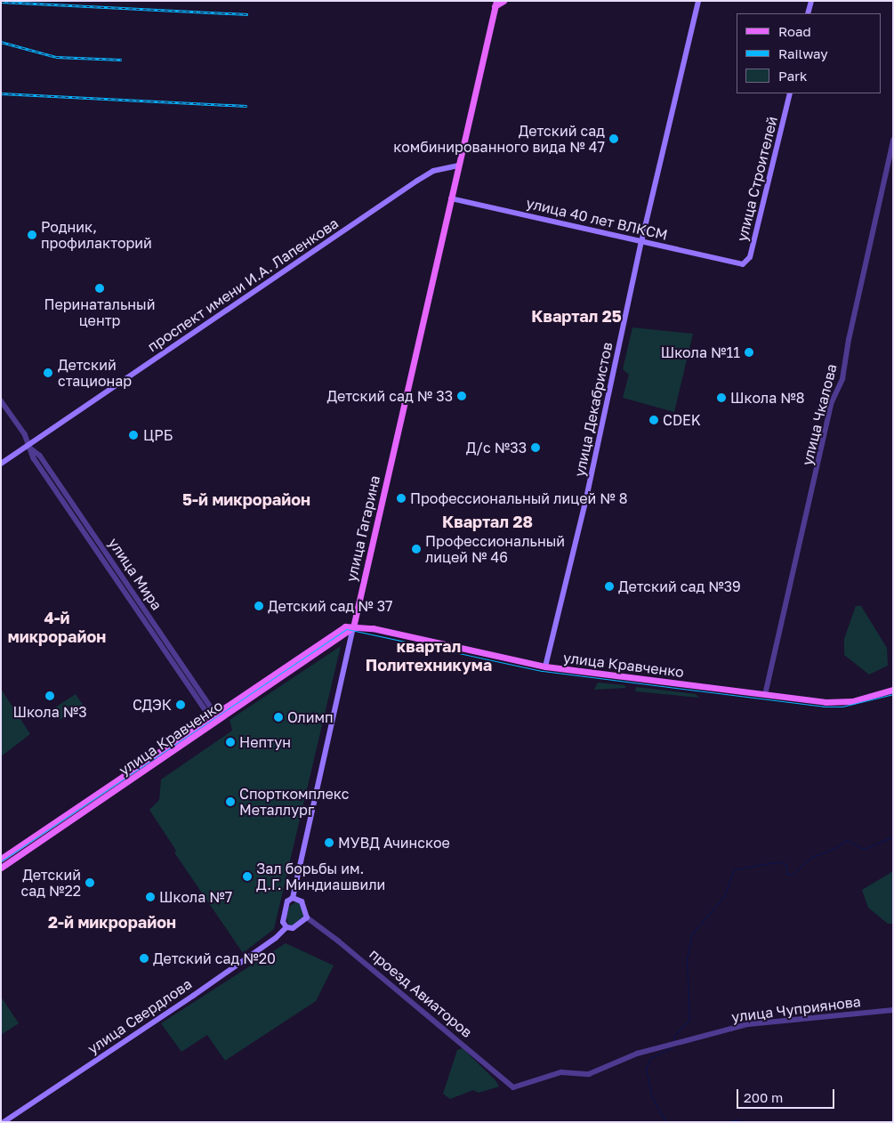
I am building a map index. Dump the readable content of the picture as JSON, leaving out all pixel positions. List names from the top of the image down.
{
  "streets": {
    "main road": [
      "улица Строителей",
      "улица 40 лет ВЛКСМ",
      "проспект имени И.А. Лапенкова",
      "улица Декабристов",
      "улица Гагарина",
      "улица Кравченко",
      "улица Свердлова"
    ],
    "street": [
      "улица Чкалова",
      "улица Мира",
      "проезд Авиаторов",
      "улица Чуприянова"
    ]
  },
  "crossings": [
    ["улица Строителей", "улица 40 лет ВЛКСМ"],
    ["улица 40 лет ВЛКСМ", "улица Декабристов"],
    ["улица 40 лет ВЛКСМ", "улица Гагарина"],
    ["проспект имени И.А. Лапенкова", "улица Гагарина"],
    ["проспект имени И.А. Лапенкова", "улица Мира"],
    ["улица Декабристов", "улица Кравченко"],
    ["улица Чкалова", "улица Кравченко"],
    ["улица Гагарина", "улица Кравченко"],
    ["улица Гагарина", "улица Свердлова"],
    ["улица Мира", "улица Кравченко"],
    ["проезд Авиаторов", "улица Чуприянова"],
    ["проезд Авиаторов", "улица Свердлова"]
  ],
  "districts": [
    "Квартал 25",
    "5-й микрорайон",
    "Квартал 28",
    "4-й микрорайон",
    "квартал Политехникума",
    "2-й микрорайон"
  ],
  "places": [
    "Детский сад комбинированного вида № 47",
    "Родник, профилакторий",
    "Перинатальный центр",
    "Школа №11",
    "Детский стационар",
    "Детский сад № 33",
    "Школа №8",
    "CDEK",
    "ЦРБ",
    "Д/с №33",
    "Профессиональный лицей № 8",
    "Профессиональный лицей № 46",
    "Детский сад №39",
    "Детский сад № 37",
    "Школа №3",
    "СДЭК",
    "Олимп",
    "Нептун",
    "Спорткомплекс Металлург",
    "МУВД Ачинское",
    "Зал борьбы им. Д.Г. Миндиашвили",
    "Детский сад №22",
    "Школа №7",
    "Детский сад №20"
  ],
  "legend": ["Road", "Railway", "Park"],
  "scale_bar": "200 m"
}
